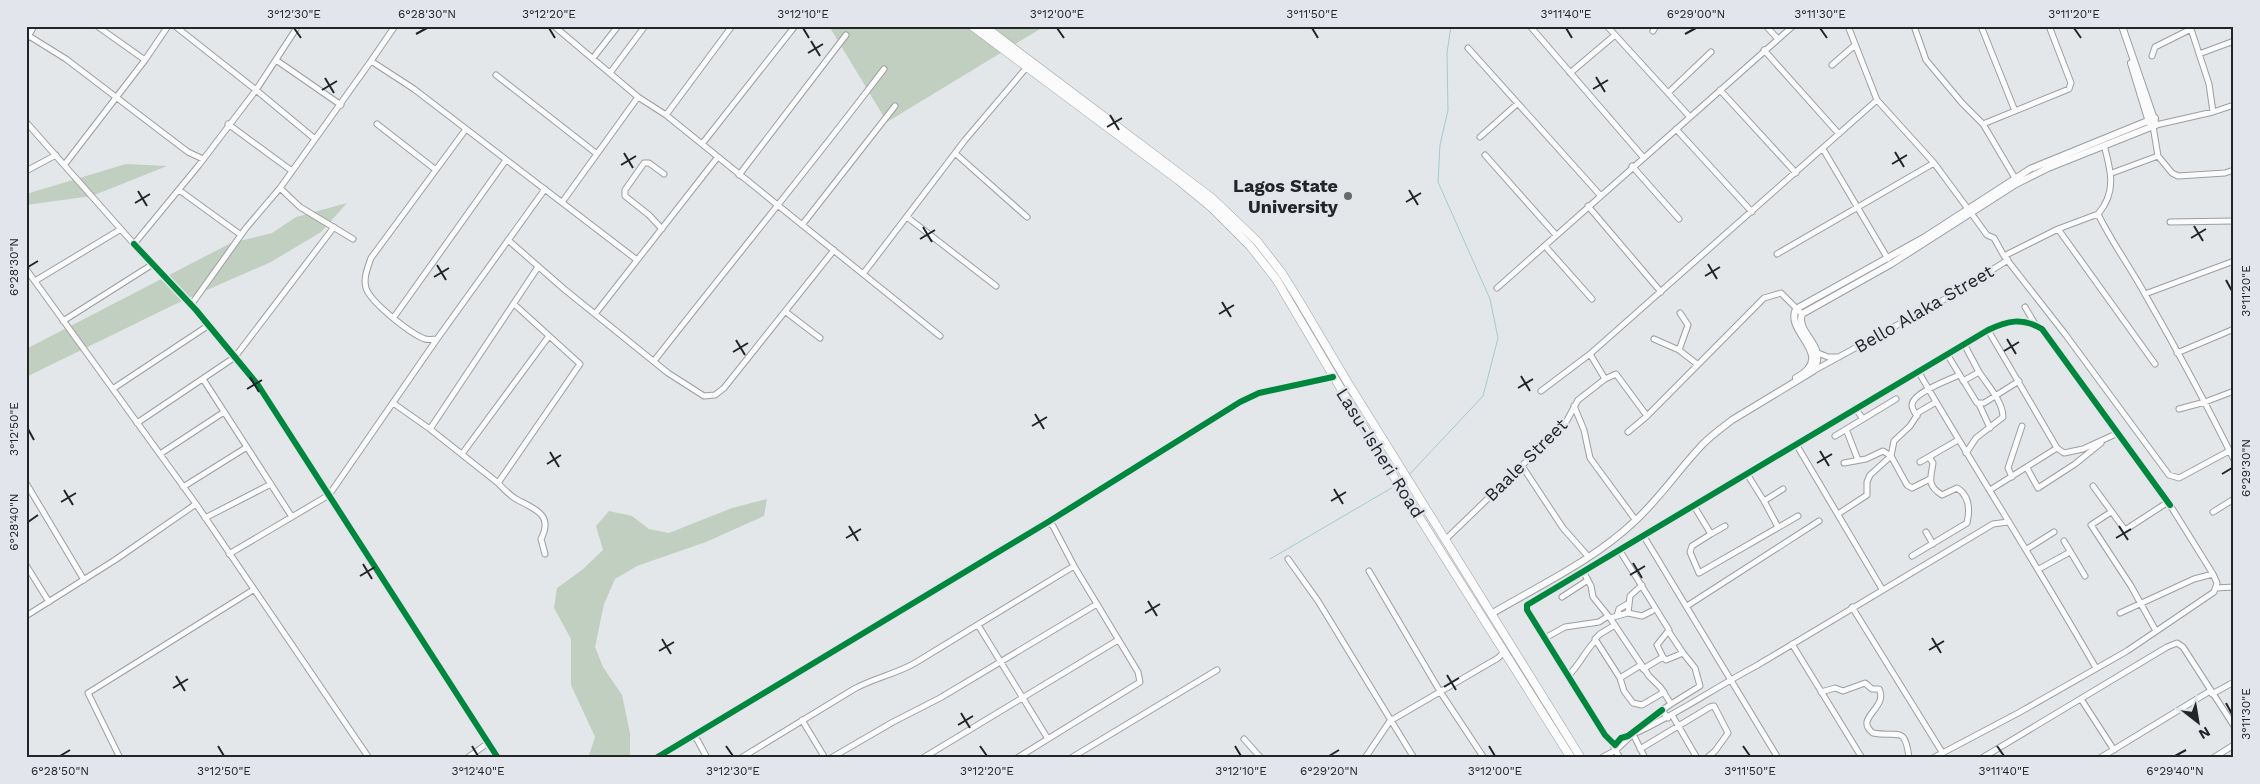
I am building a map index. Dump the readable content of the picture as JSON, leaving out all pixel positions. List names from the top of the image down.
{
  "streets": {
    "main road": ["Lasu-Isheri Road"],
    "street": ["Bello Alaka Street", "Baale Street"]
  },
  "crossings": [
    ["Lasu-Isheri Road", "Baale Street"]
  ],
  "places": ["Lagos State University"],
  "north": "bottom right",
  "coordinates": [
    "3°12'30\"E",
    "6°28'30\"N",
    "3°12'20\"E",
    "3°12'10\"E",
    "3°12'00\"E",
    "3°11'50\"E",
    "3°11'40\"E",
    "6°29'00\"N",
    "3°11'30\"E",
    "3°11'20\"E",
    "3°12'50\"E",
    "6°29'30\"N",
    "6°28'40\"N",
    "6°28'50\"N",
    "3°12'40\"E",
    "6°29'20\"N",
    "6°29'40\"N"
  ]
}
